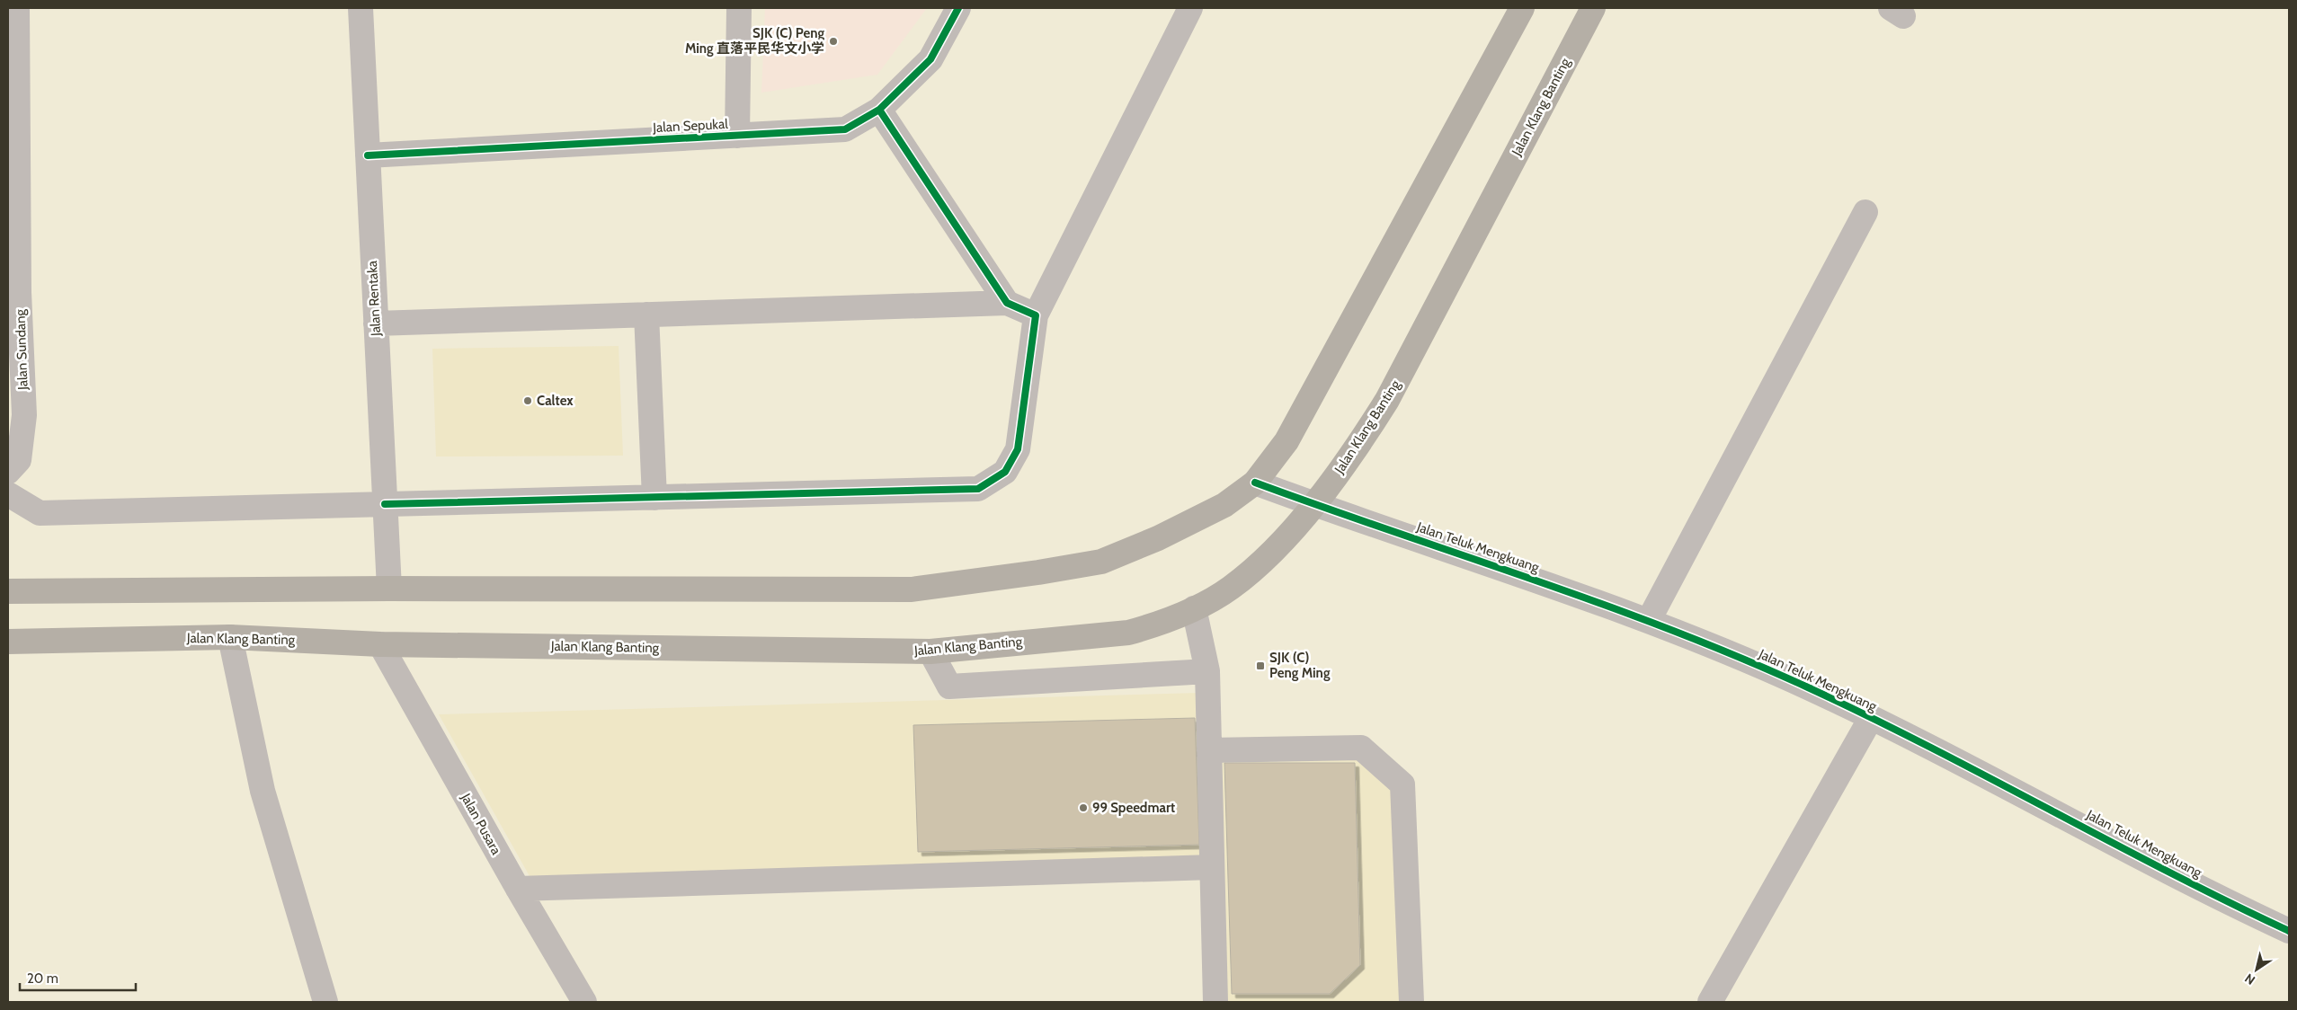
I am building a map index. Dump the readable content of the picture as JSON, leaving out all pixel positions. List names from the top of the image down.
{
  "streets": {
    "highway": ["Jalan Klang Banting"],
    "street": [
      "Jalan Sepukal",
      "Jalan Rentaka",
      "Jalan Sundang",
      "Jalan Teluk Mengkuang",
      "Jalan Pusara"
    ]
  },
  "crossings": [
    ["Jalan Klang Banting", "Jalan Teluk Mengkuang"],
    ["Jalan Klang Banting", "Jalan Pusara"],
    ["Jalan Sepukal", "Jalan Rentaka"]
  ],
  "places": {
    "other": ["SJK (C) Peng Ming 直落平民华文小学", "Caltex", "99 Speedmart"],
    "transit": ["SJK (C) Peng Ming"]
  },
  "scale_bar": "20 m",
  "north": "bottom left"
}
